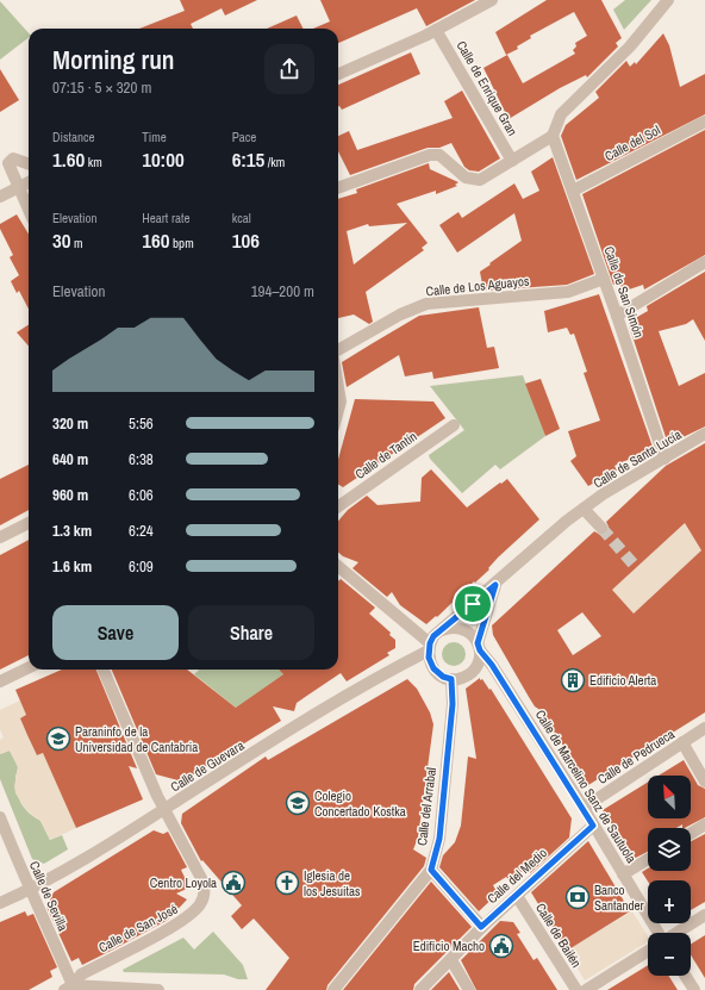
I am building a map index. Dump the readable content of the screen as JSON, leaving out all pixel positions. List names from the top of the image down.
{
  "streets": {
    "street": [
      "Calle de Enrique Gran",
      "Calle del Sol",
      "Calle de Los Aguayos",
      "Calle de San Simón",
      "Calle de Tantín",
      "Calle de Santa Lucía",
      "Calle de Pedrueca",
      "Calle de Guevara",
      "Calle de Marcelino Sanz de Sautuola",
      "Calle del Arrabal",
      "Calle del Medio",
      "Calle de Sevilla",
      "Calle de San José",
      "Calle de Bailén"
    ]
  },
  "crossings": [
    ["Calle del Sol", "Calle de San Simón"],
    ["Calle de Los Aguayos", "Calle de San Simón"],
    ["Calle de San Simón", "Calle de Santa Lucía"],
    ["Calle de Santa Lucía", "Calle de Guevara"],
    ["Calle de Santa Lucía", "Calle de Marcelino Sanz de Sautuola"],
    ["Calle de Santa Lucía", "Calle del Arrabal"],
    ["Calle de Pedrueca", "Calle de Marcelino Sanz de Sautuola"],
    ["Calle de Guevara", "Calle de Marcelino Sanz de Sautuola"],
    ["Calle de Guevara", "Calle del Arrabal"],
    ["Calle de Guevara", "Calle de Sevilla"],
    ["Calle de Guevara", "Calle de San José"],
    ["Calle de Marcelino Sanz de Sautuola", "Calle del Arrabal"],
    ["Calle de Marcelino Sanz de Sautuola", "Calle del Medio"],
    ["Calle del Medio", "Calle de Bailén"],
    ["Calle de Sevilla", "Calle de San José"]
  ],
  "places": {
    "building": ["Edificio Alerta"],
    "school or university": ["Paraninfo de la Universidad de Cantabria", "Colegio Concertado Kostka"],
    "public building": ["Centro Loyola", "Edificio Macho"],
    "church": ["Iglesia de los Jesuitas"],
    "bank": ["Banco Santander"]
  },
  "north": "top left",
  "page": {
    "heading": ["Morning run", "07:15 · 5 × 320 m"],
    "stats": [
      ["Distance", "1.60 km"],
      ["Time", "10:00"],
      ["Pace", "6:15 /km"],
      ["Elevation", "30 m"],
      ["Heart rate", "160 bpm"],
      ["kcal", "106"]
    ],
    "chart": ["Elevation", "194–200 m"],
    "list": [
      {
        "name": "320 m",
        "note": "5:56"
      },
      {
        "name": "640 m",
        "note": "6:38"
      },
      {
        "name": "960 m",
        "note": "6:06"
      },
      {
        "name": "1.3 km",
        "note": "6:24"
      },
      {
        "name": "1.6 km",
        "note": "6:09"
      }
    ],
    "buttons": ["Save", "Share"],
    "map_buttons": ["+", "−"]
  }
}
